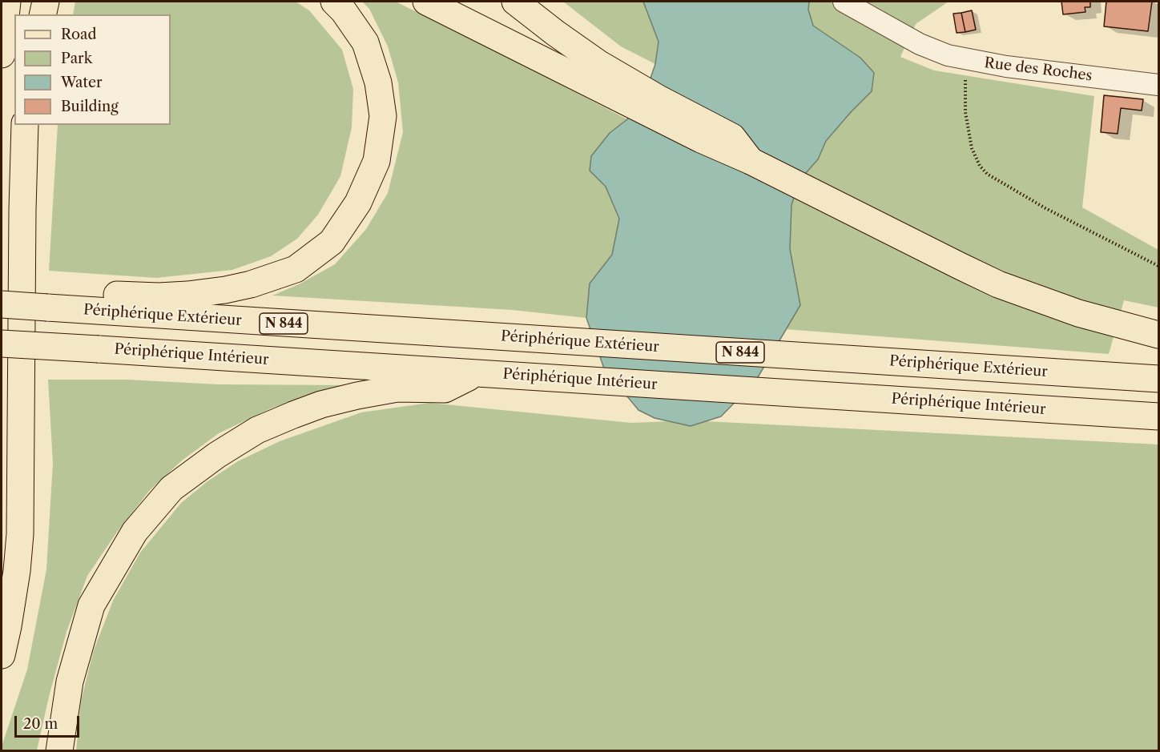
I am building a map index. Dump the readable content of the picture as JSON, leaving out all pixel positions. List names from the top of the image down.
{
  "streets": {
    "main road": ["Périphérique Extérieur", "N 844", "Périphérique Intérieur"],
    "street": ["Rue des Roches"]
  },
  "legend": [
    "Road",
    "Park",
    "Water",
    "Building"
  ],
  "scale_bar": "20 m"
}
